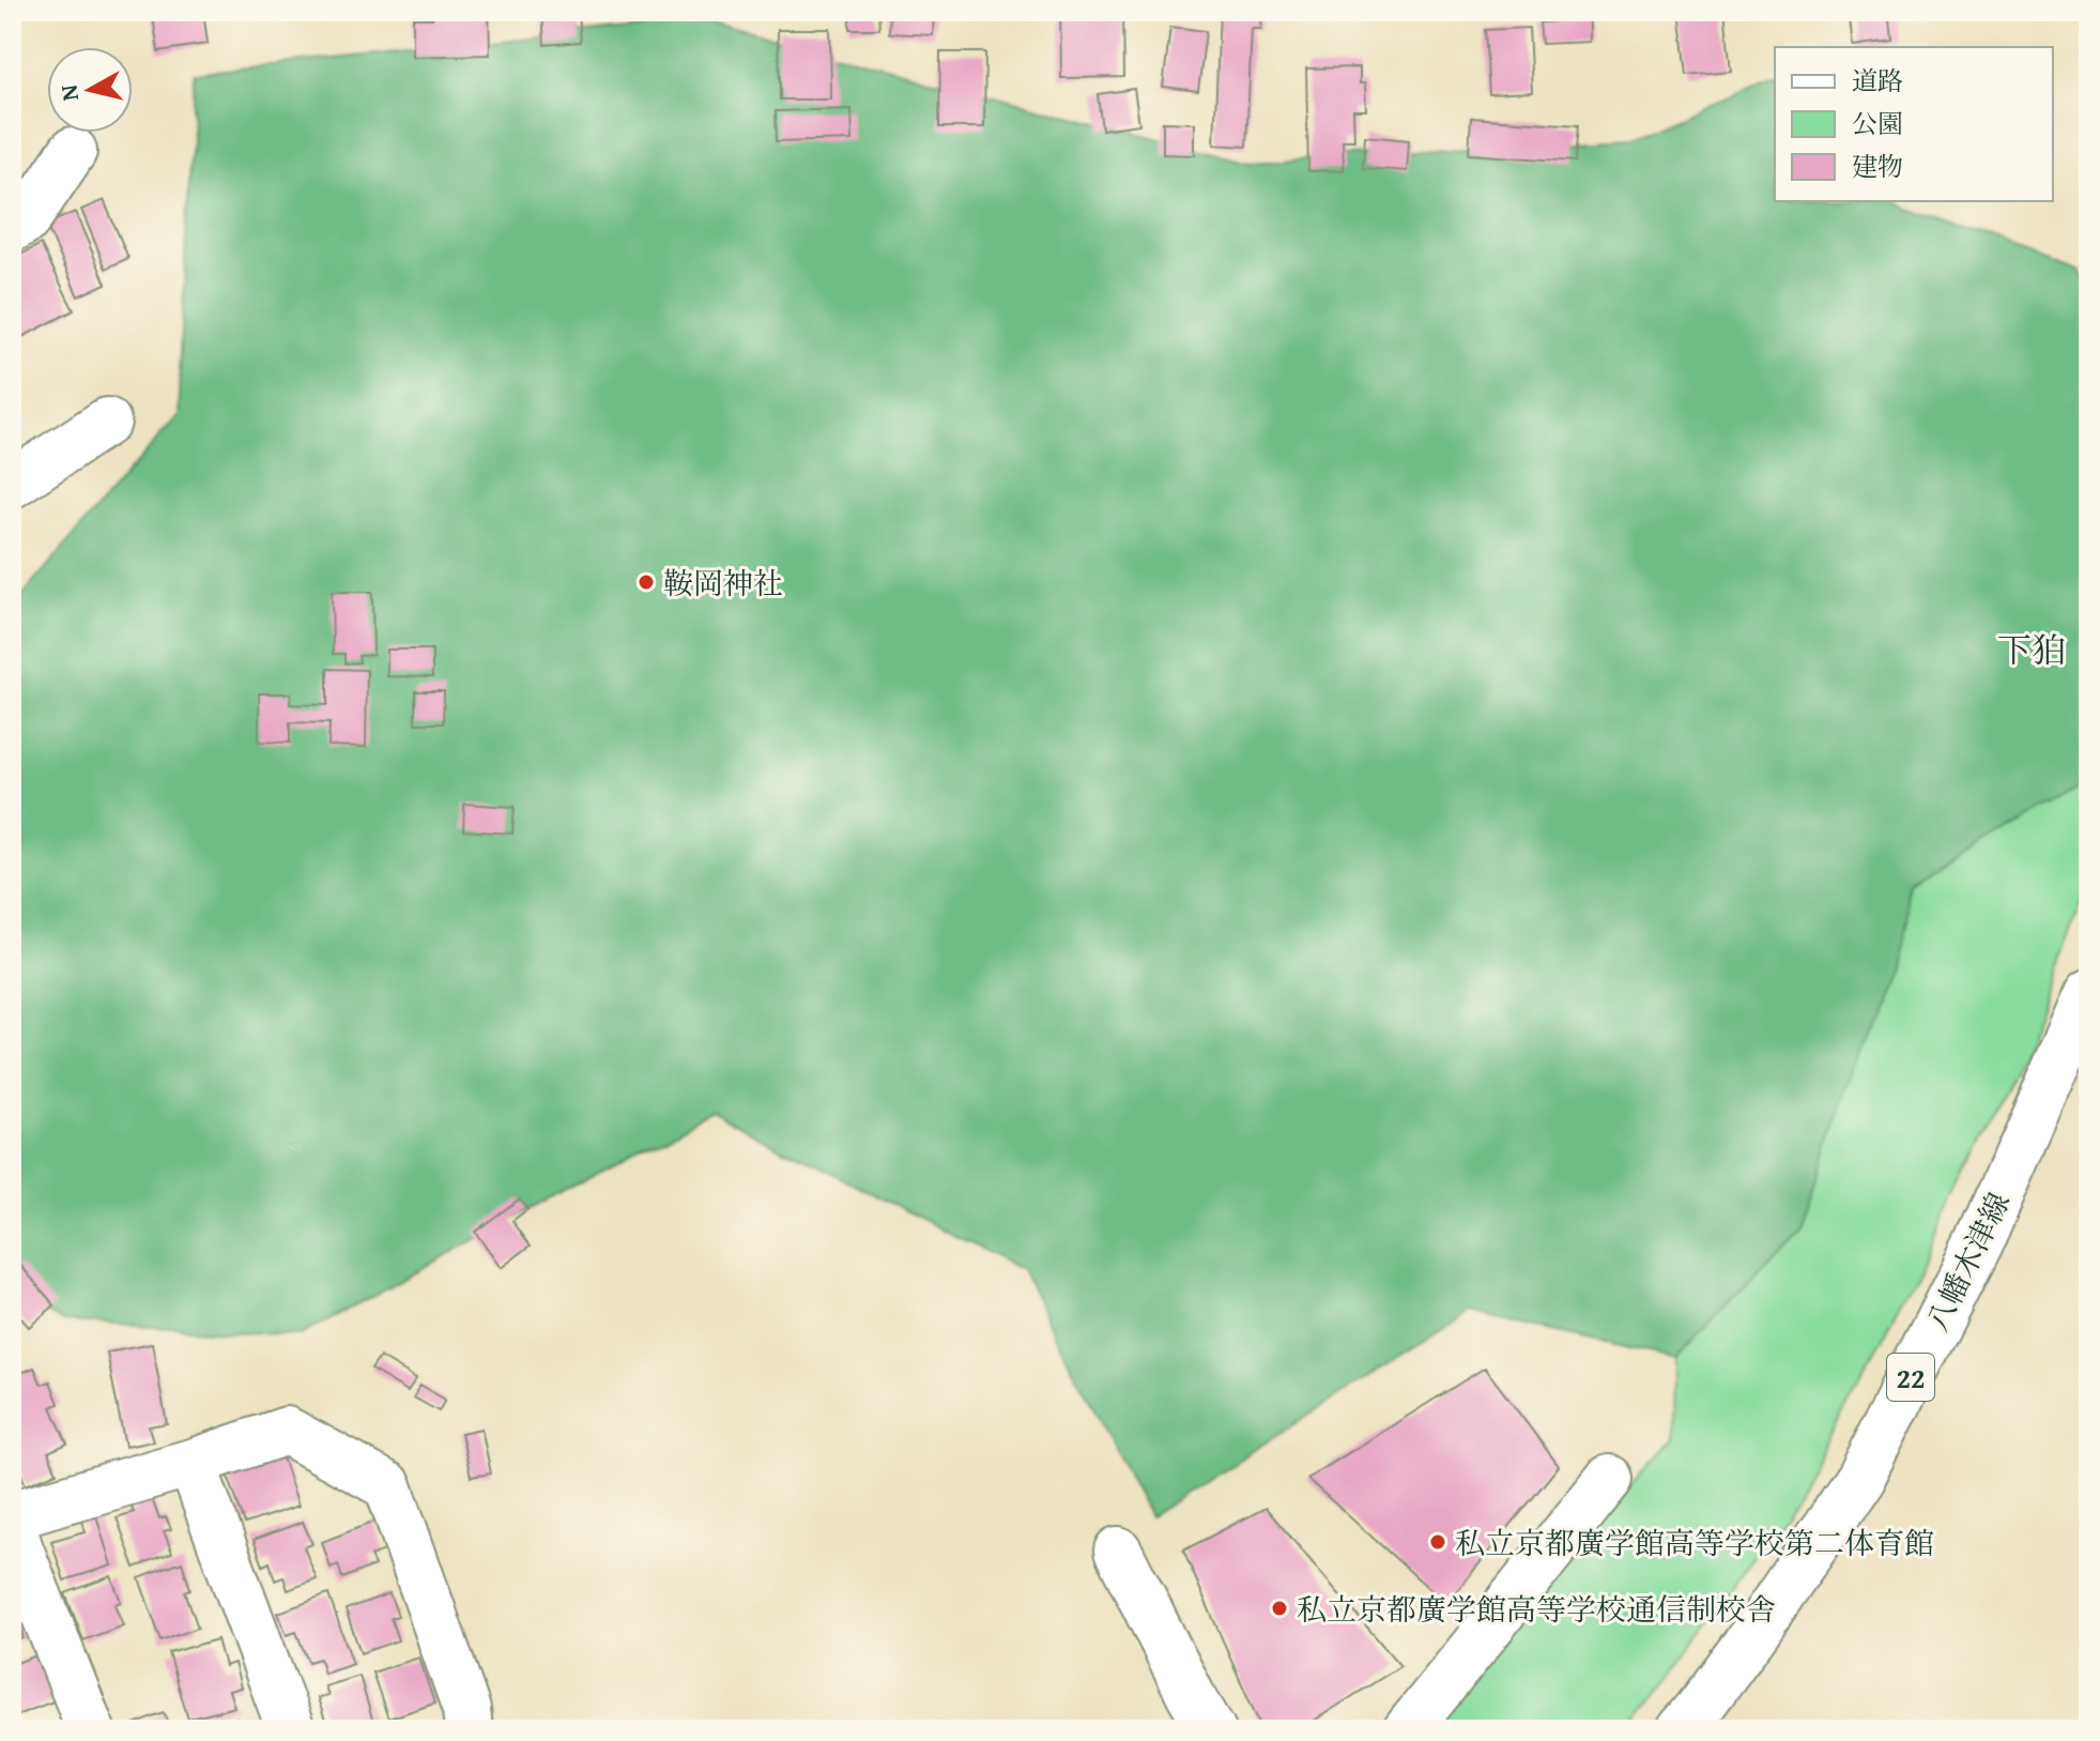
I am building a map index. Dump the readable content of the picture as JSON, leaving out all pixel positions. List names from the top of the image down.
{
  "streets": {
    "street": ["八幡木津線", "22"]
  },
  "districts": ["下狛"],
  "places": ["鞍岡神社", "私立京都廣学館高等学校第二体育館", "私立京都廣学館高等学校通信制校舎"],
  "legend": ["道路", "公園", "建物"],
  "north": "left"
}
